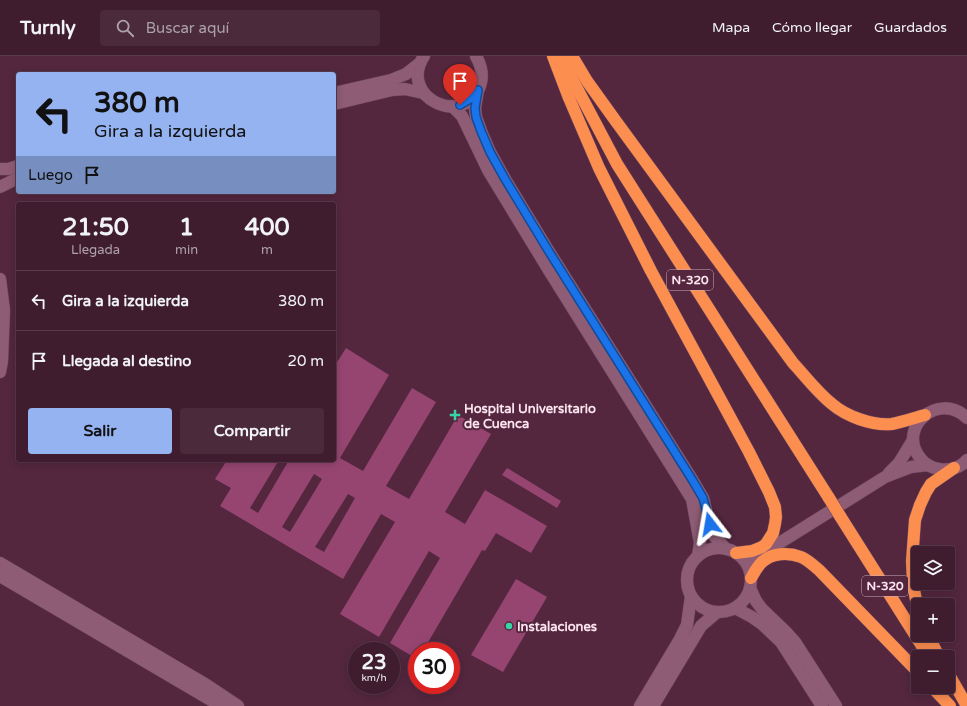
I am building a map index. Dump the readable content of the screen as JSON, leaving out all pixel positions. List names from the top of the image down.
{
  "streets": {
    "highway": ["N-320"]
  },
  "places": {
    "health": ["Hospital Universitario de Cuenca"],
    "other": ["Instalaciones"]
  },
  "page": {
    "header": "Turnly",
    "search": "Buscar aquí",
    "nav": ["Mapa", "Cómo llegar", "Guardados"],
    "turn": ["380 m", "Gira a la izquierda"],
    "then": "Luego",
    "eta": [
      "21:50",
      "Llegada",
      "1",
      "min",
      "400",
      "m"
    ],
    "list": [
      {
        "name": "Gira a la izquierda",
        "value": "380 m"
      },
      {
        "name": "Llegada al destino",
        "value": "20 m"
      }
    ],
    "buttons": ["Salir", "Compartir"],
    "map_buttons": ["+", "−"],
    "speed": "23 km/h",
    "limit": "30"
  }
}
